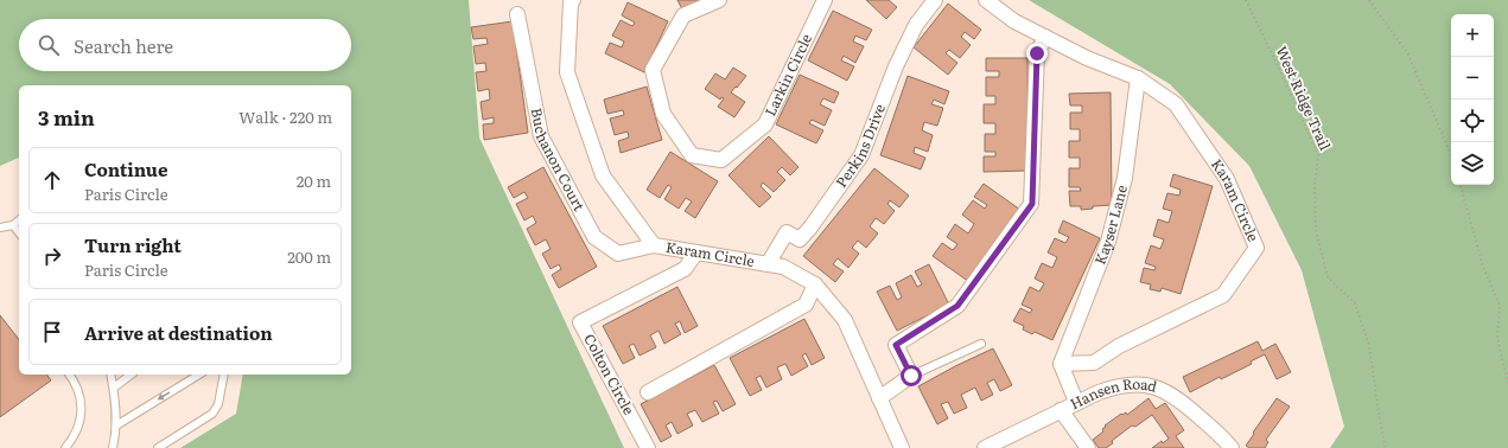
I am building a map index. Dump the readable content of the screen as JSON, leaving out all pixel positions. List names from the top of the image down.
{
  "streets": {
    "street": [
      "Larkin Circle",
      "Perkins Drive",
      "Buchanon Court",
      "Karam Circle",
      "Kayser Lane",
      "Colton Circle",
      "Hansen Road"
    ],
    "path": ["West Ridge Trail"]
  },
  "crossings": [
    ["Perkins Drive", "Karam Circle"],
    ["Buchanon Court", "Karam Circle"],
    ["Karam Circle", "Kayser Lane"],
    ["Karam Circle", "Colton Circle"]
  ],
  "page": {
    "map_buttons": ["+", "−"],
    "search": "Search here",
    "heading": ["3 min", "Walk · 220 m"],
    "list": [
      ["Continue", "Paris Circle", "20 m"],
      ["Turn right", "Paris Circle", "200 m"],
      "Arrive at destination"
    ]
  }
}
